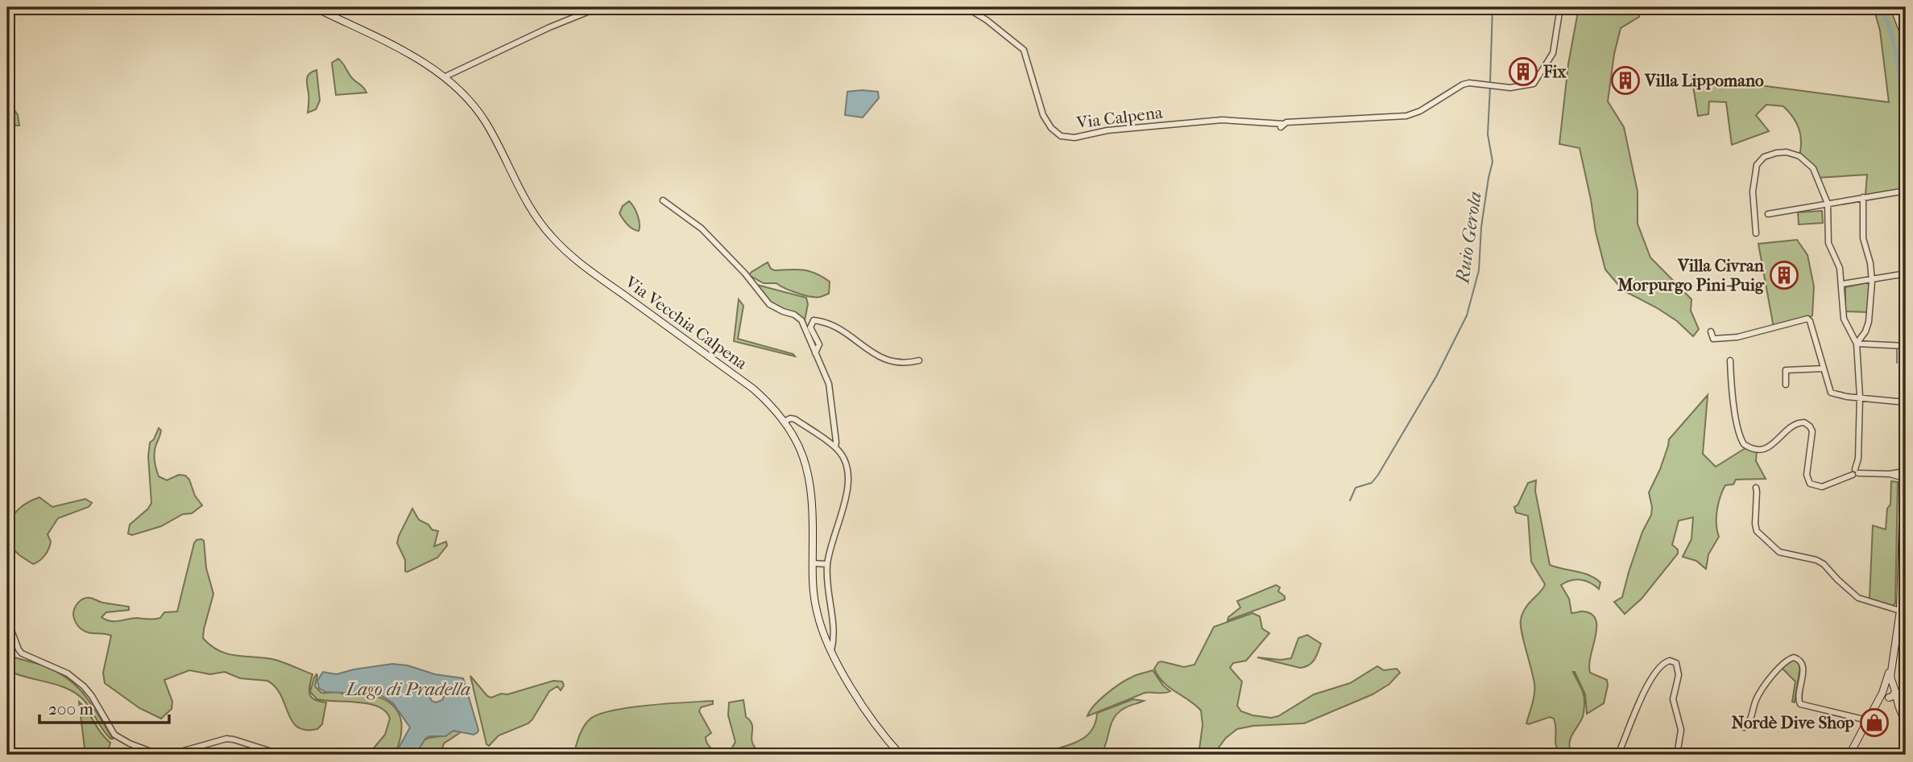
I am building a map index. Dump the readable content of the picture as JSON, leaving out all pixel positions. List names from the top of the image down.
{
  "streets": {
    "main road": ["Via Vecchia Calpena"],
    "street": ["Via Calpena"]
  },
  "water": ["Ruio Gerola", "Lago di Pradella"],
  "places": {
    "building": ["Fix", "Villa Lippomano", "Villa Civran Morpurgo Pini-Puig"],
    "shop": ["Nordè Dive Shop"]
  },
  "scale_bar": "200 m"
}
